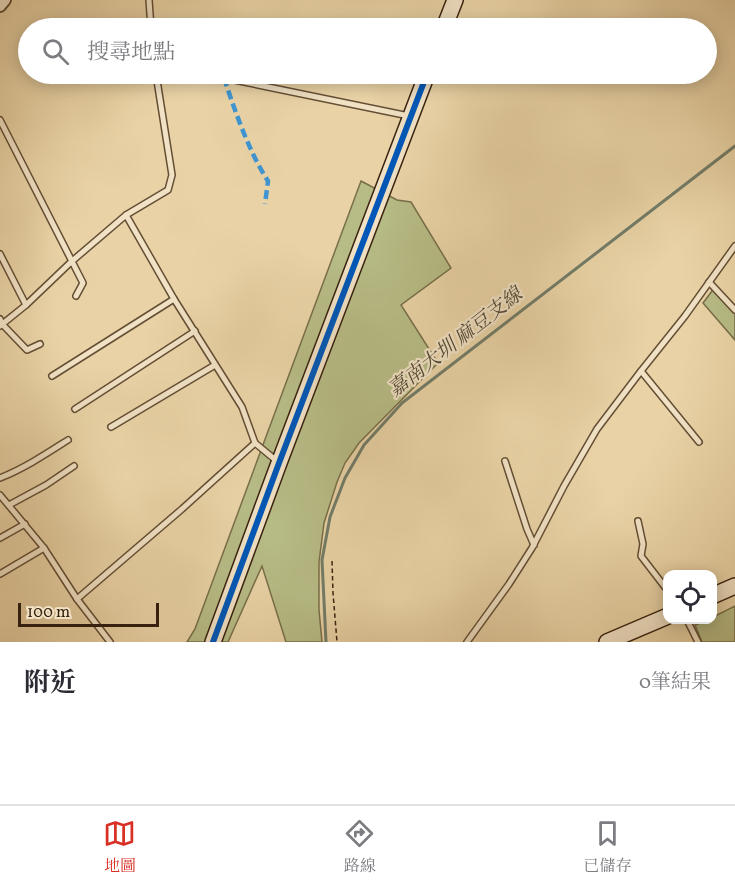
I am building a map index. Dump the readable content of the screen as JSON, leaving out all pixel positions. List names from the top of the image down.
{
  "water": ["嘉南大圳 麻豆支線"],
  "scale_bar": "100 m",
  "page": {
    "search": "搜尋地點",
    "scale": "100 m",
    "heading": ["附近", "0筆結果"],
    "nav": ["地圖", "路線", "已儲存"]
  }
}
